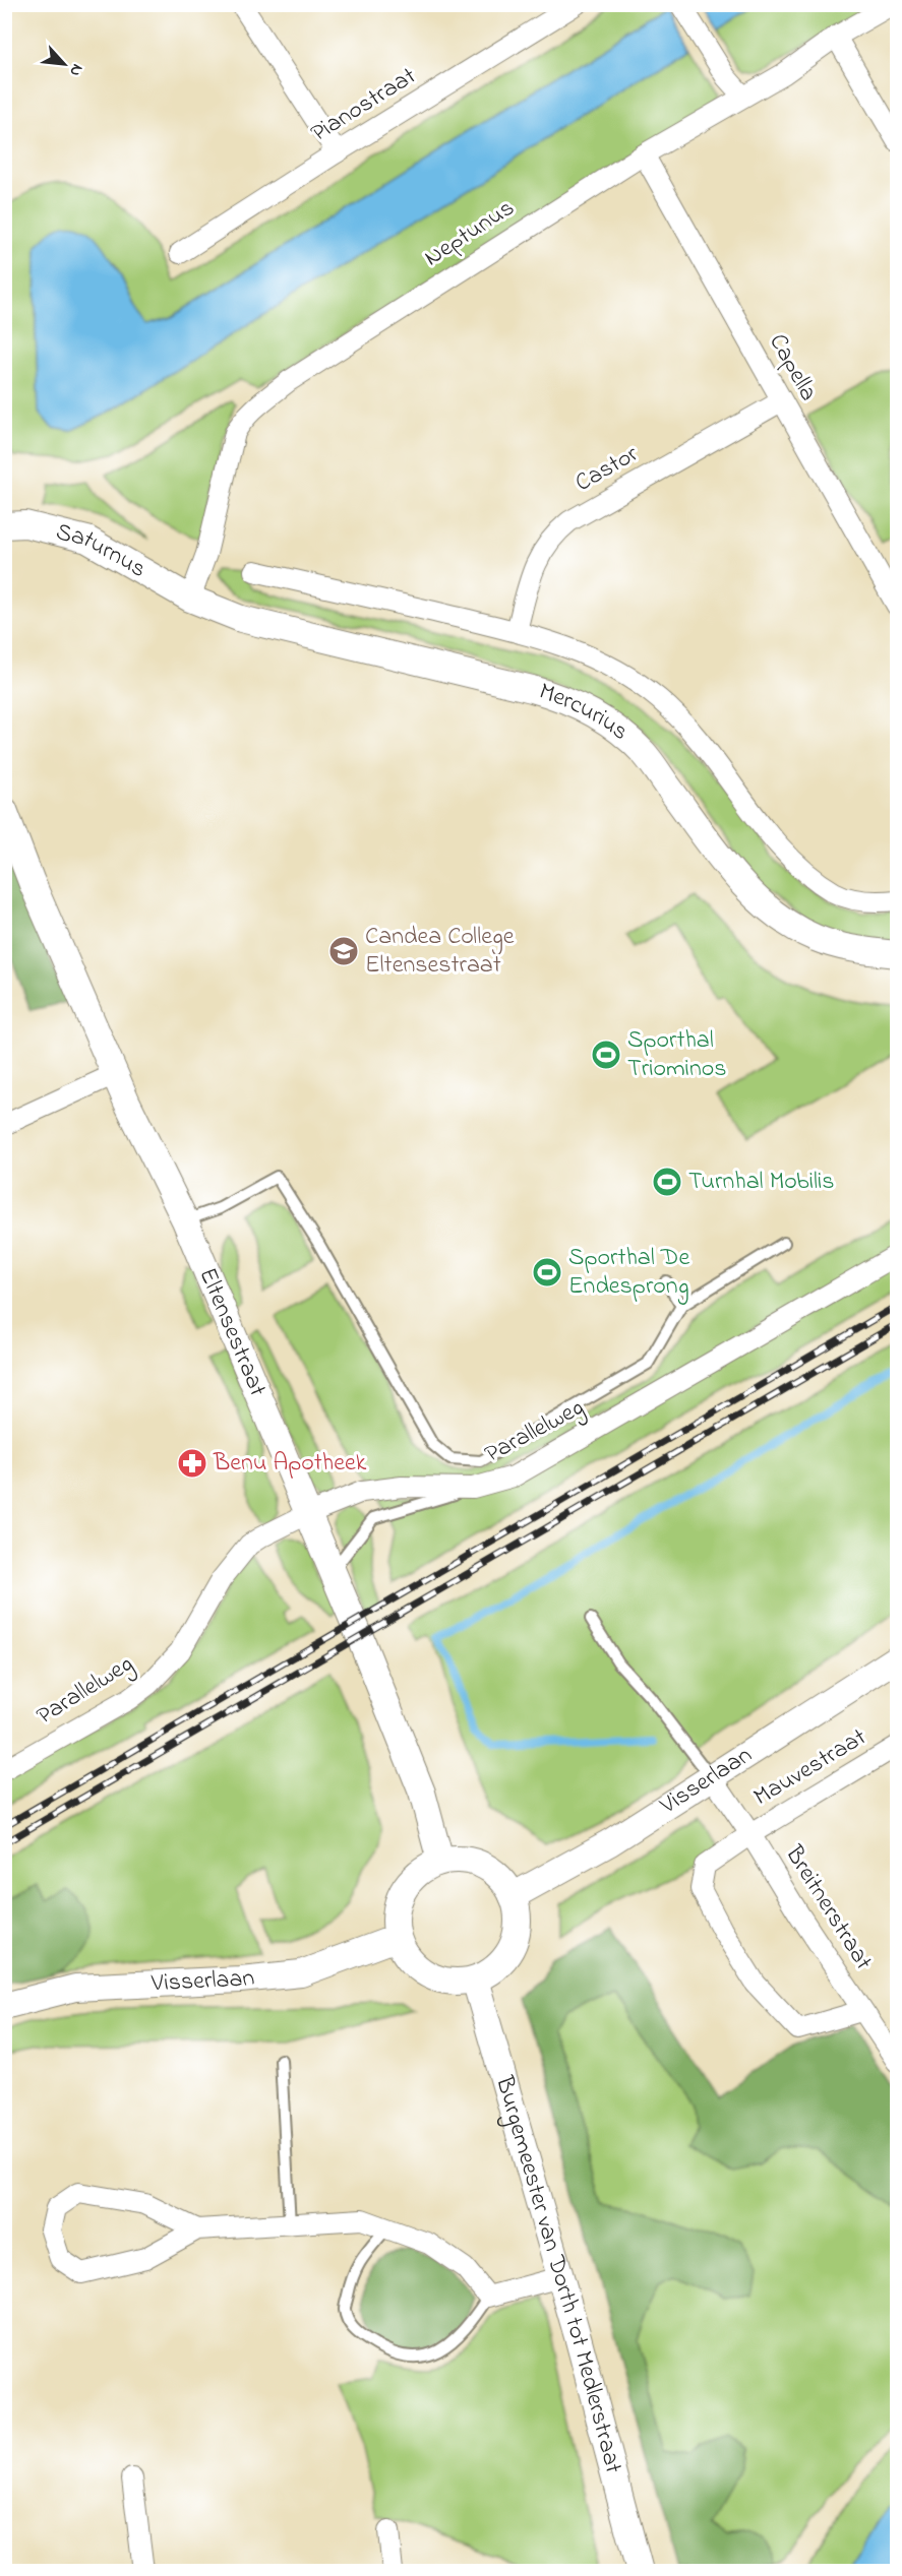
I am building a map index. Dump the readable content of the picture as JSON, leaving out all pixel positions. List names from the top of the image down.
{
  "streets": {
    "street": [
      "Pianostraat",
      "Neptunus",
      "Capella",
      "Castor",
      "Saturnus",
      "Mercurius",
      "Eltensestraat",
      "Parallelweg",
      "Mauvestraat",
      "Visserlaan",
      "Breitnerstraat",
      "Burgemeester van Dorth tot Medlerstraat"
    ]
  },
  "crossings": [
    ["Neptunus", "Capella"],
    ["Neptunus", "Saturnus"],
    ["Neptunus", "Mercurius"],
    ["Capella", "Castor"],
    ["Saturnus", "Mercurius"],
    ["Eltensestraat", "Parallelweg"],
    ["Eltensestraat", "Visserlaan"],
    ["Eltensestraat", "Burgemeester van Dorth tot Medlerstraat"],
    ["Mauvestraat", "Breitnerstraat"],
    ["Visserlaan", "Breitnerstraat"],
    ["Visserlaan", "Burgemeester van Dorth tot Medlerstraat"]
  ],
  "places": {
    "school or university": ["Candea College Eltensestraat"],
    "sports": ["Sporthal Triominos", "Turnhal Mobilis", "Sporthal De Endesprong"],
    "pharmacy": ["Benu Apotheek"]
  },
  "north": "bottom right"
}
